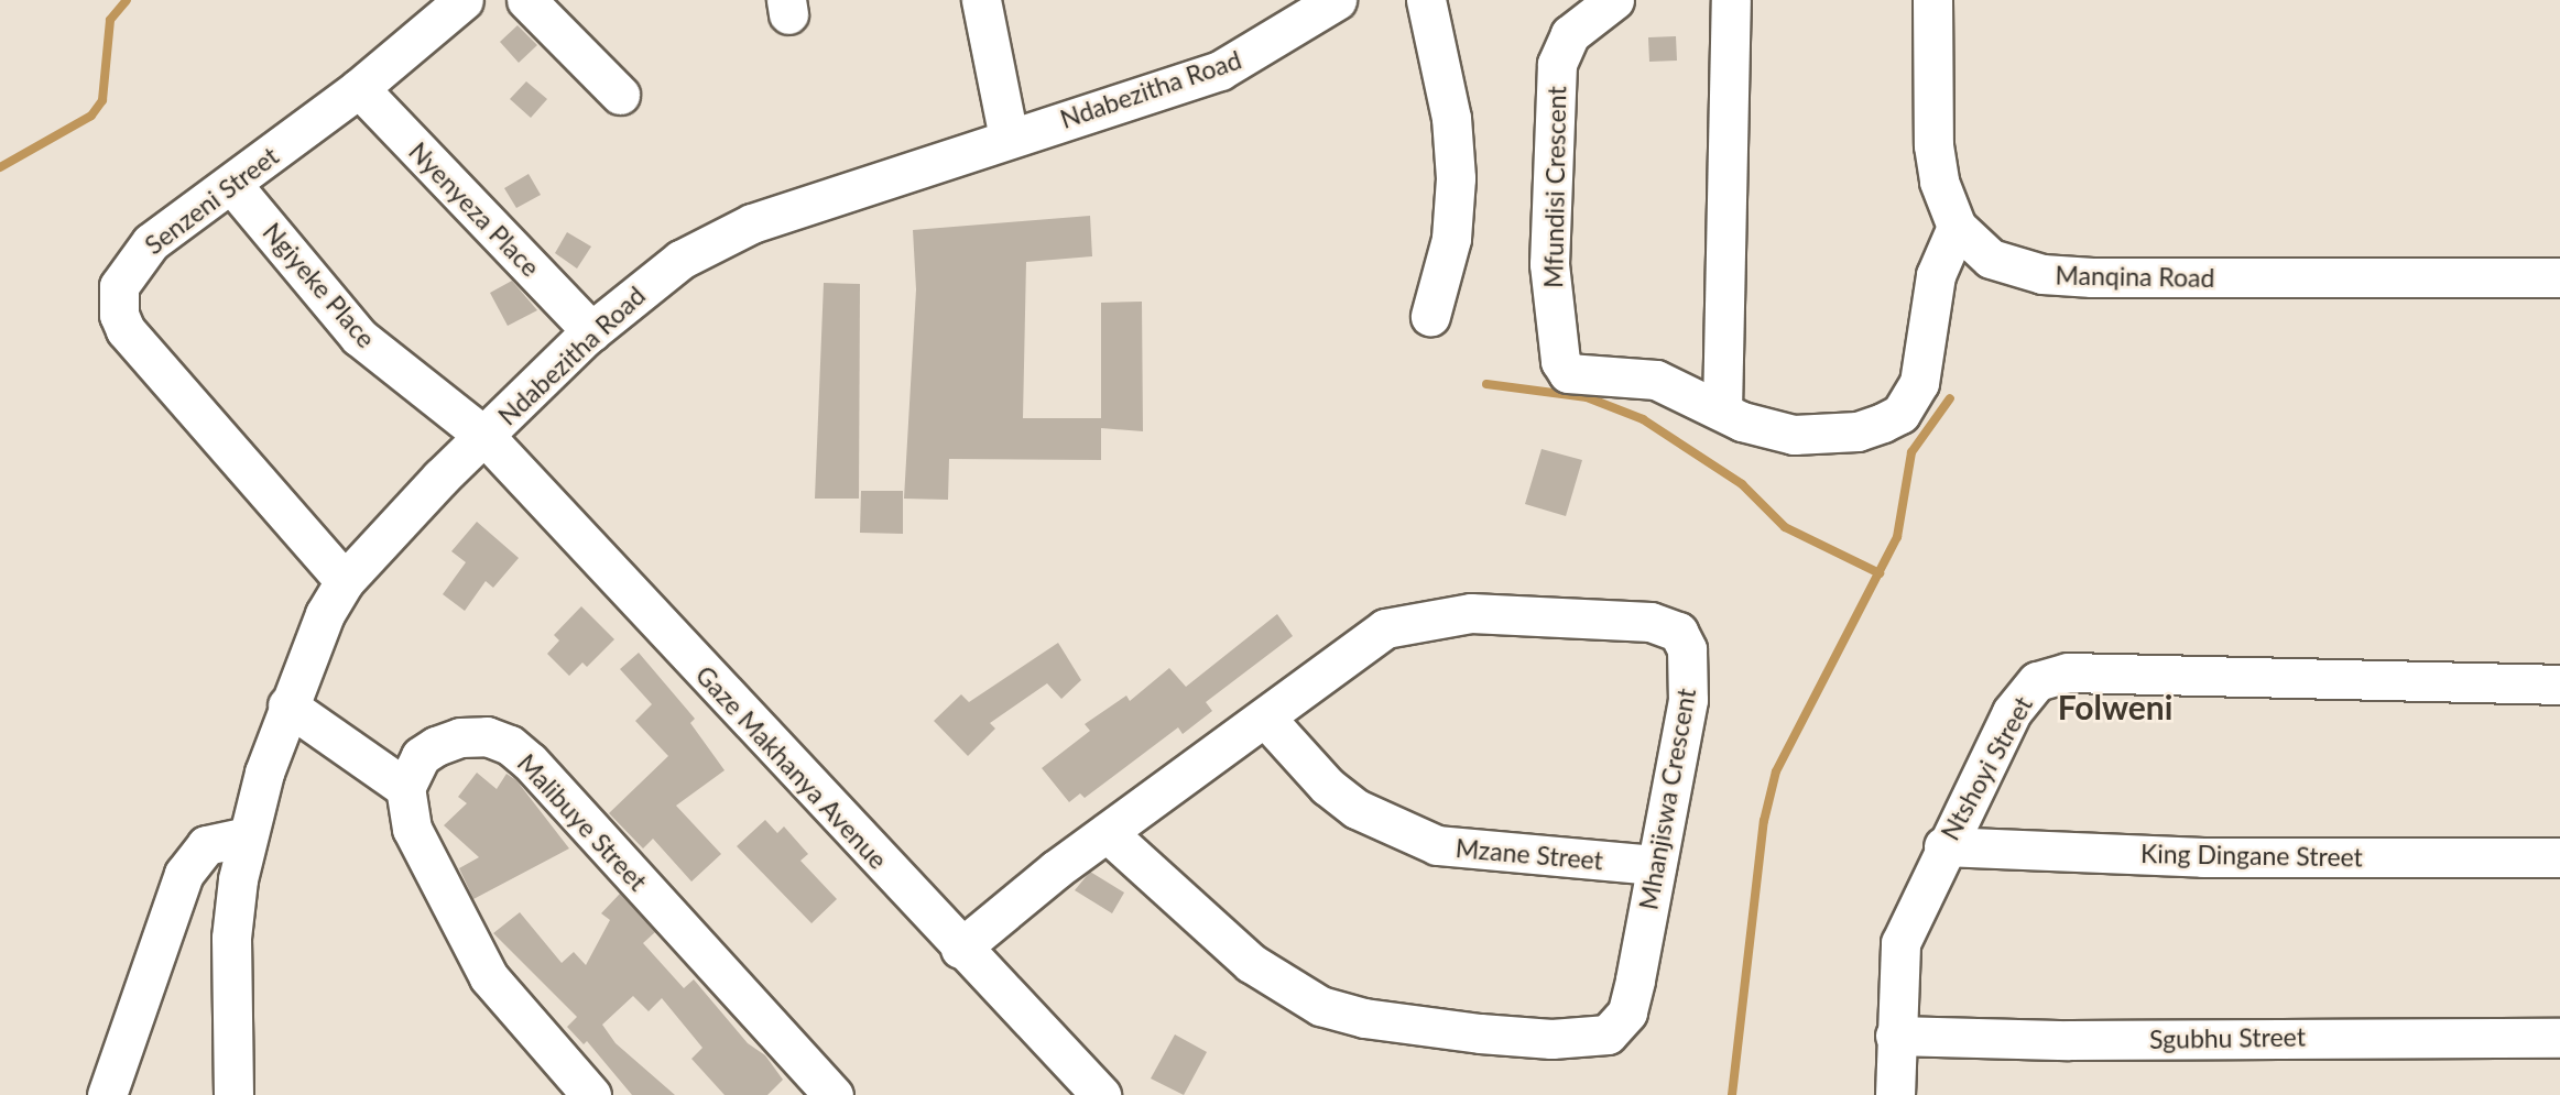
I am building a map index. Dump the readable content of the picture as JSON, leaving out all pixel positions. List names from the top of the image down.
{
  "streets": {
    "street": [
      "Ndabezitha Road",
      "Mfundisi Crescent",
      "Senzeni Street",
      "Nyenyeza Place",
      "Manqina Road",
      "Ngiyeke Place",
      "Gaze Makhanya Avenue",
      "Ntshoyi Street",
      "Mhanjiswa Crescent",
      "Malibuye Street",
      "Mzane Street",
      "King Dingane Street",
      "Sgubhu Street"
    ]
  },
  "crossings": [
    ["Ndabezitha Road", "Senzeni Street"],
    ["Ndabezitha Road", "Nyenyeza Place"],
    ["Ndabezitha Road", "Ngiyeke Place"],
    ["Ndabezitha Road", "Gaze Makhanya Avenue"],
    ["Mfundisi Crescent", "Manqina Road"],
    ["Senzeni Street", "Nyenyeza Place"],
    ["Senzeni Street", "Ngiyeke Place"],
    ["Ngiyeke Place", "Gaze Makhanya Avenue"],
    ["Gaze Makhanya Avenue", "Mhanjiswa Crescent"],
    ["Ntshoyi Street", "King Dingane Street"],
    ["Ntshoyi Street", "Sgubhu Street"],
    ["Mhanjiswa Crescent", "Mzane Street"]
  ],
  "districts": ["Folweni"]
}
